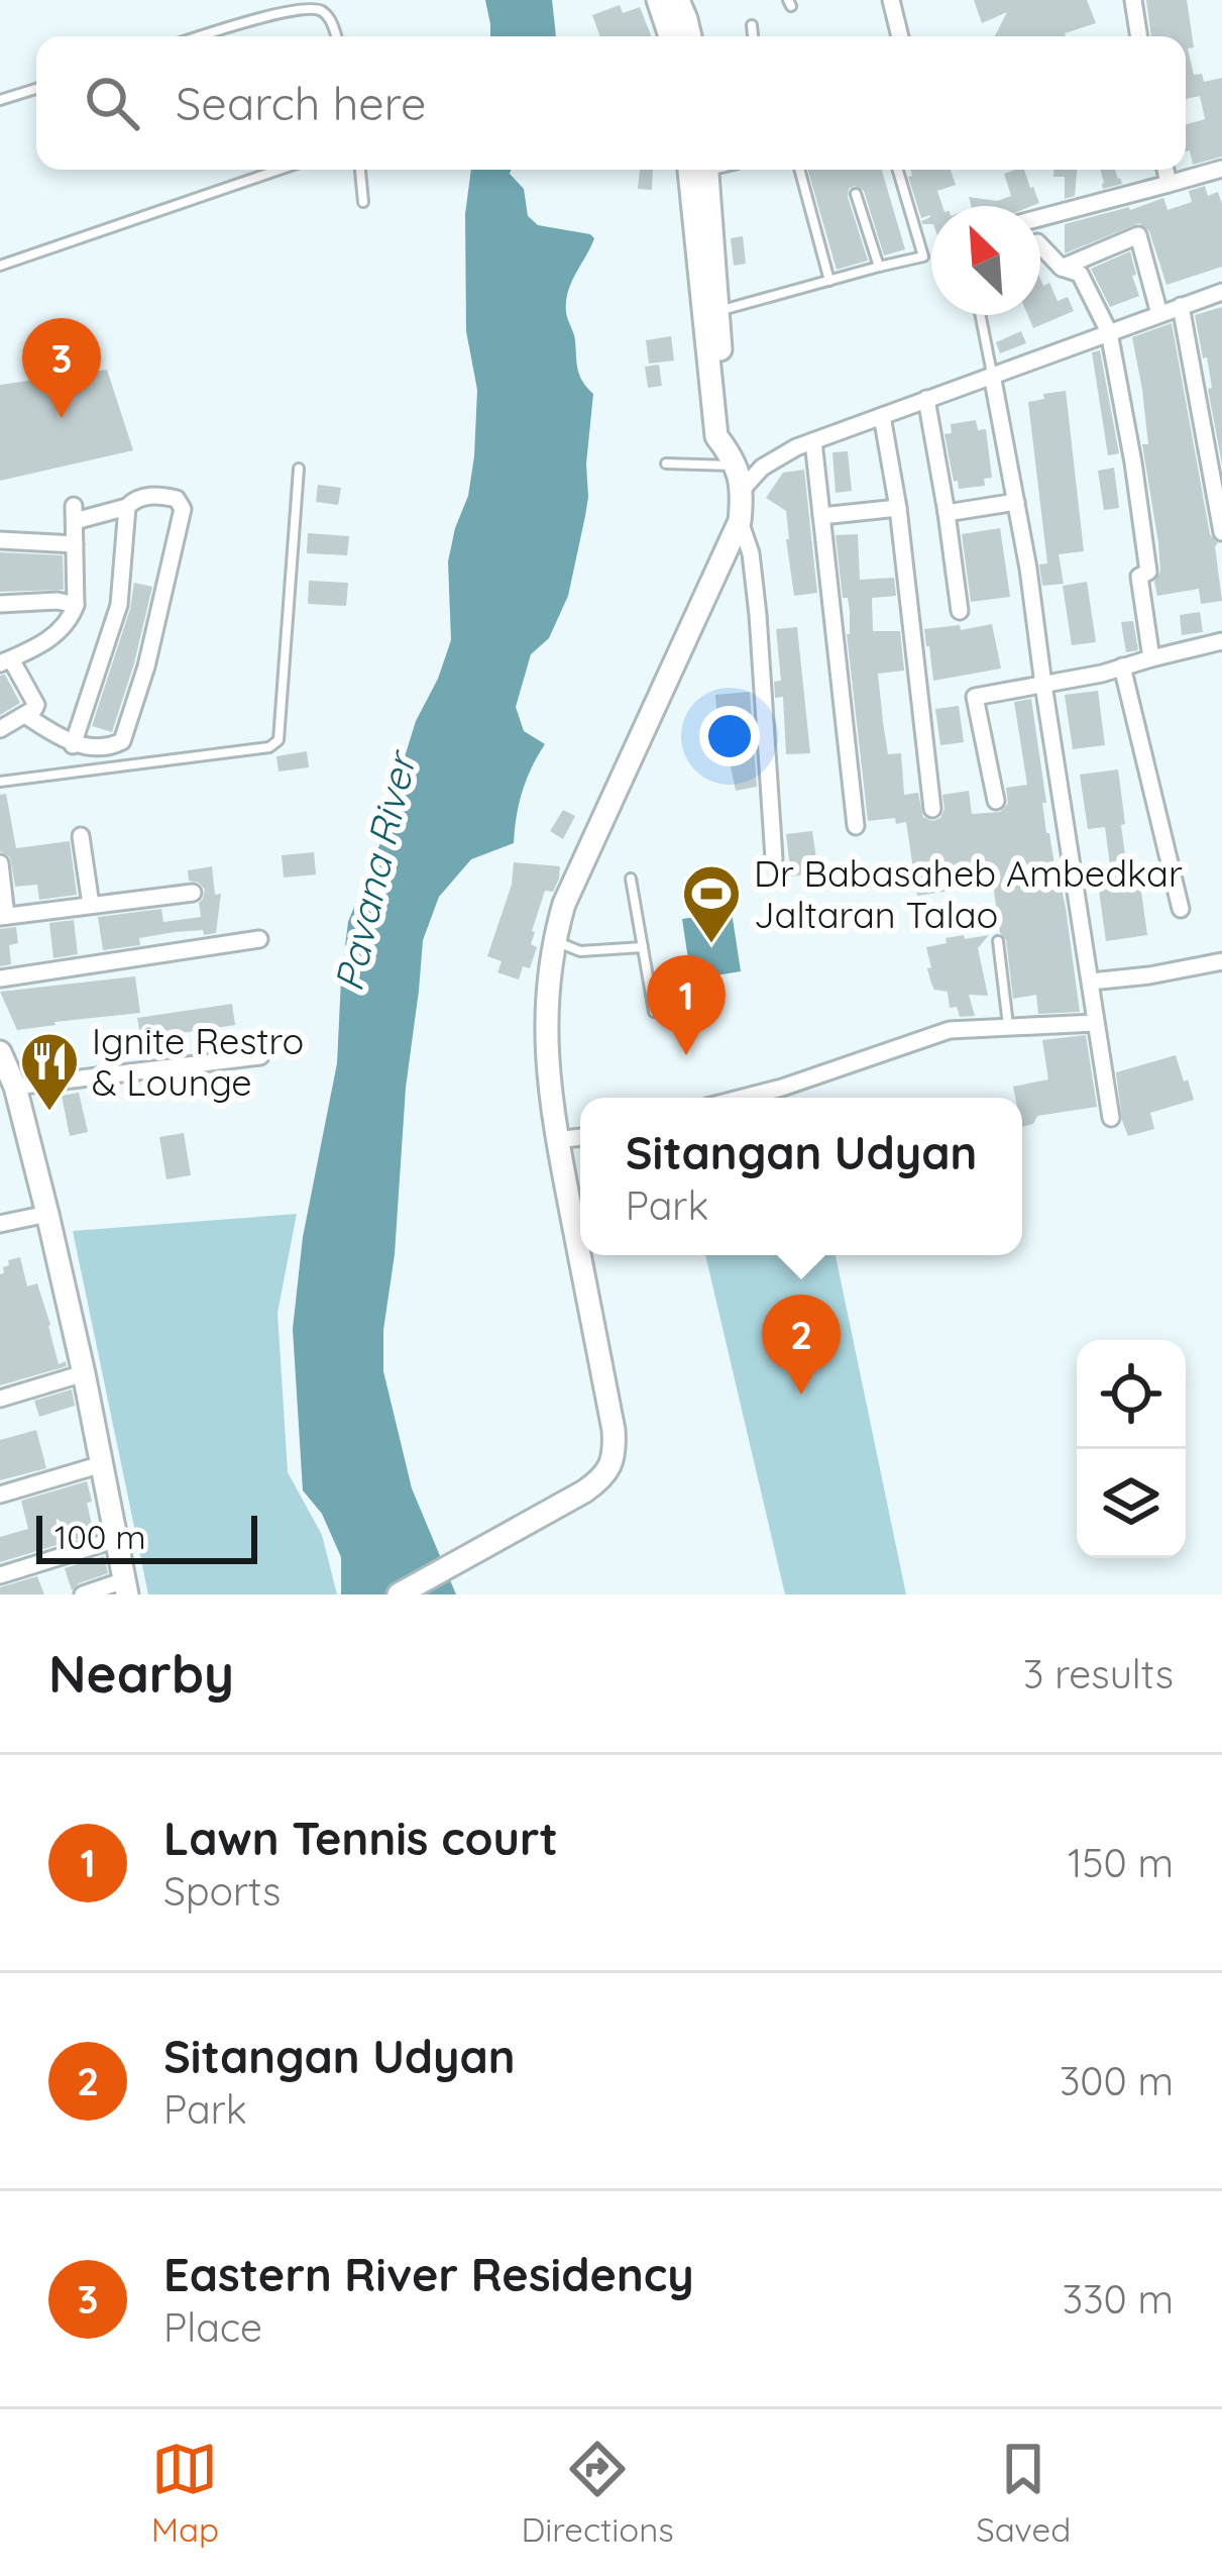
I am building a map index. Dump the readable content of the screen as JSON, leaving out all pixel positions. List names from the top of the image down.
{
  "water": ["Pavana River"],
  "places": {
    "sports": ["Dr Babasaheb Ambedkar Jaltaran Talao"],
    "restaurant": ["Ignite Restro & Lounge"]
  },
  "scale_bar": "100 m",
  "north": "top left",
  "page": {
    "search": "Search here",
    "pins": ["3", "1", "2"],
    "popup": ["Sitangan Udyan", "Park"],
    "scale": "100 m",
    "heading": ["Nearby", "3 results"],
    "list": [
      {
        "mark": "1",
        "name": "Lawn Tennis court",
        "note": "Sports",
        "value": "150 m"
      },
      {
        "mark": "2",
        "name": "Sitangan Udyan",
        "note": "Park",
        "value": "300 m"
      },
      {
        "mark": "3",
        "name": "Eastern River Residency",
        "note": "Place",
        "value": "330 m"
      }
    ],
    "nav": ["Map", "Directions", "Saved"]
  }
}
